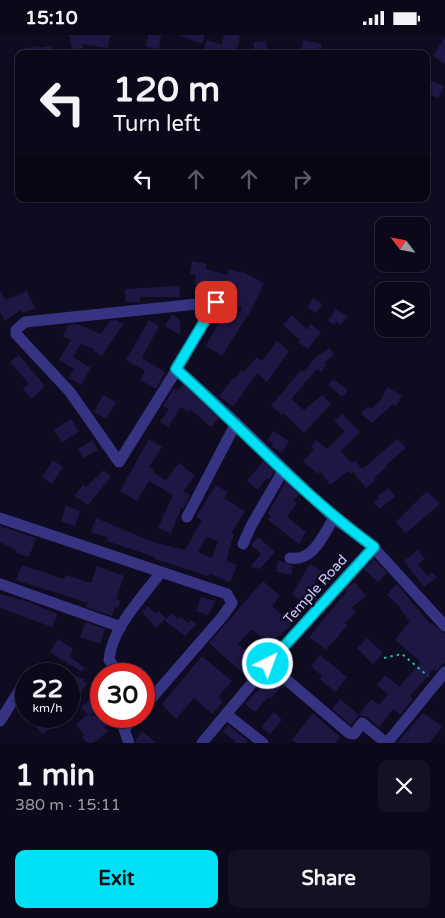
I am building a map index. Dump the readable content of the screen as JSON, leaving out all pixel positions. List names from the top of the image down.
{
  "streets": {
    "street": ["Temple Road"]
  },
  "north": "top left",
  "page": {
    "status": "15:10",
    "turn": ["120 m", "Turn left"],
    "speed": "22 km/h",
    "limit": "30",
    "heading": ["1 min", "380 m · 15:11"],
    "buttons": ["Exit", "Share"]
  }
}
